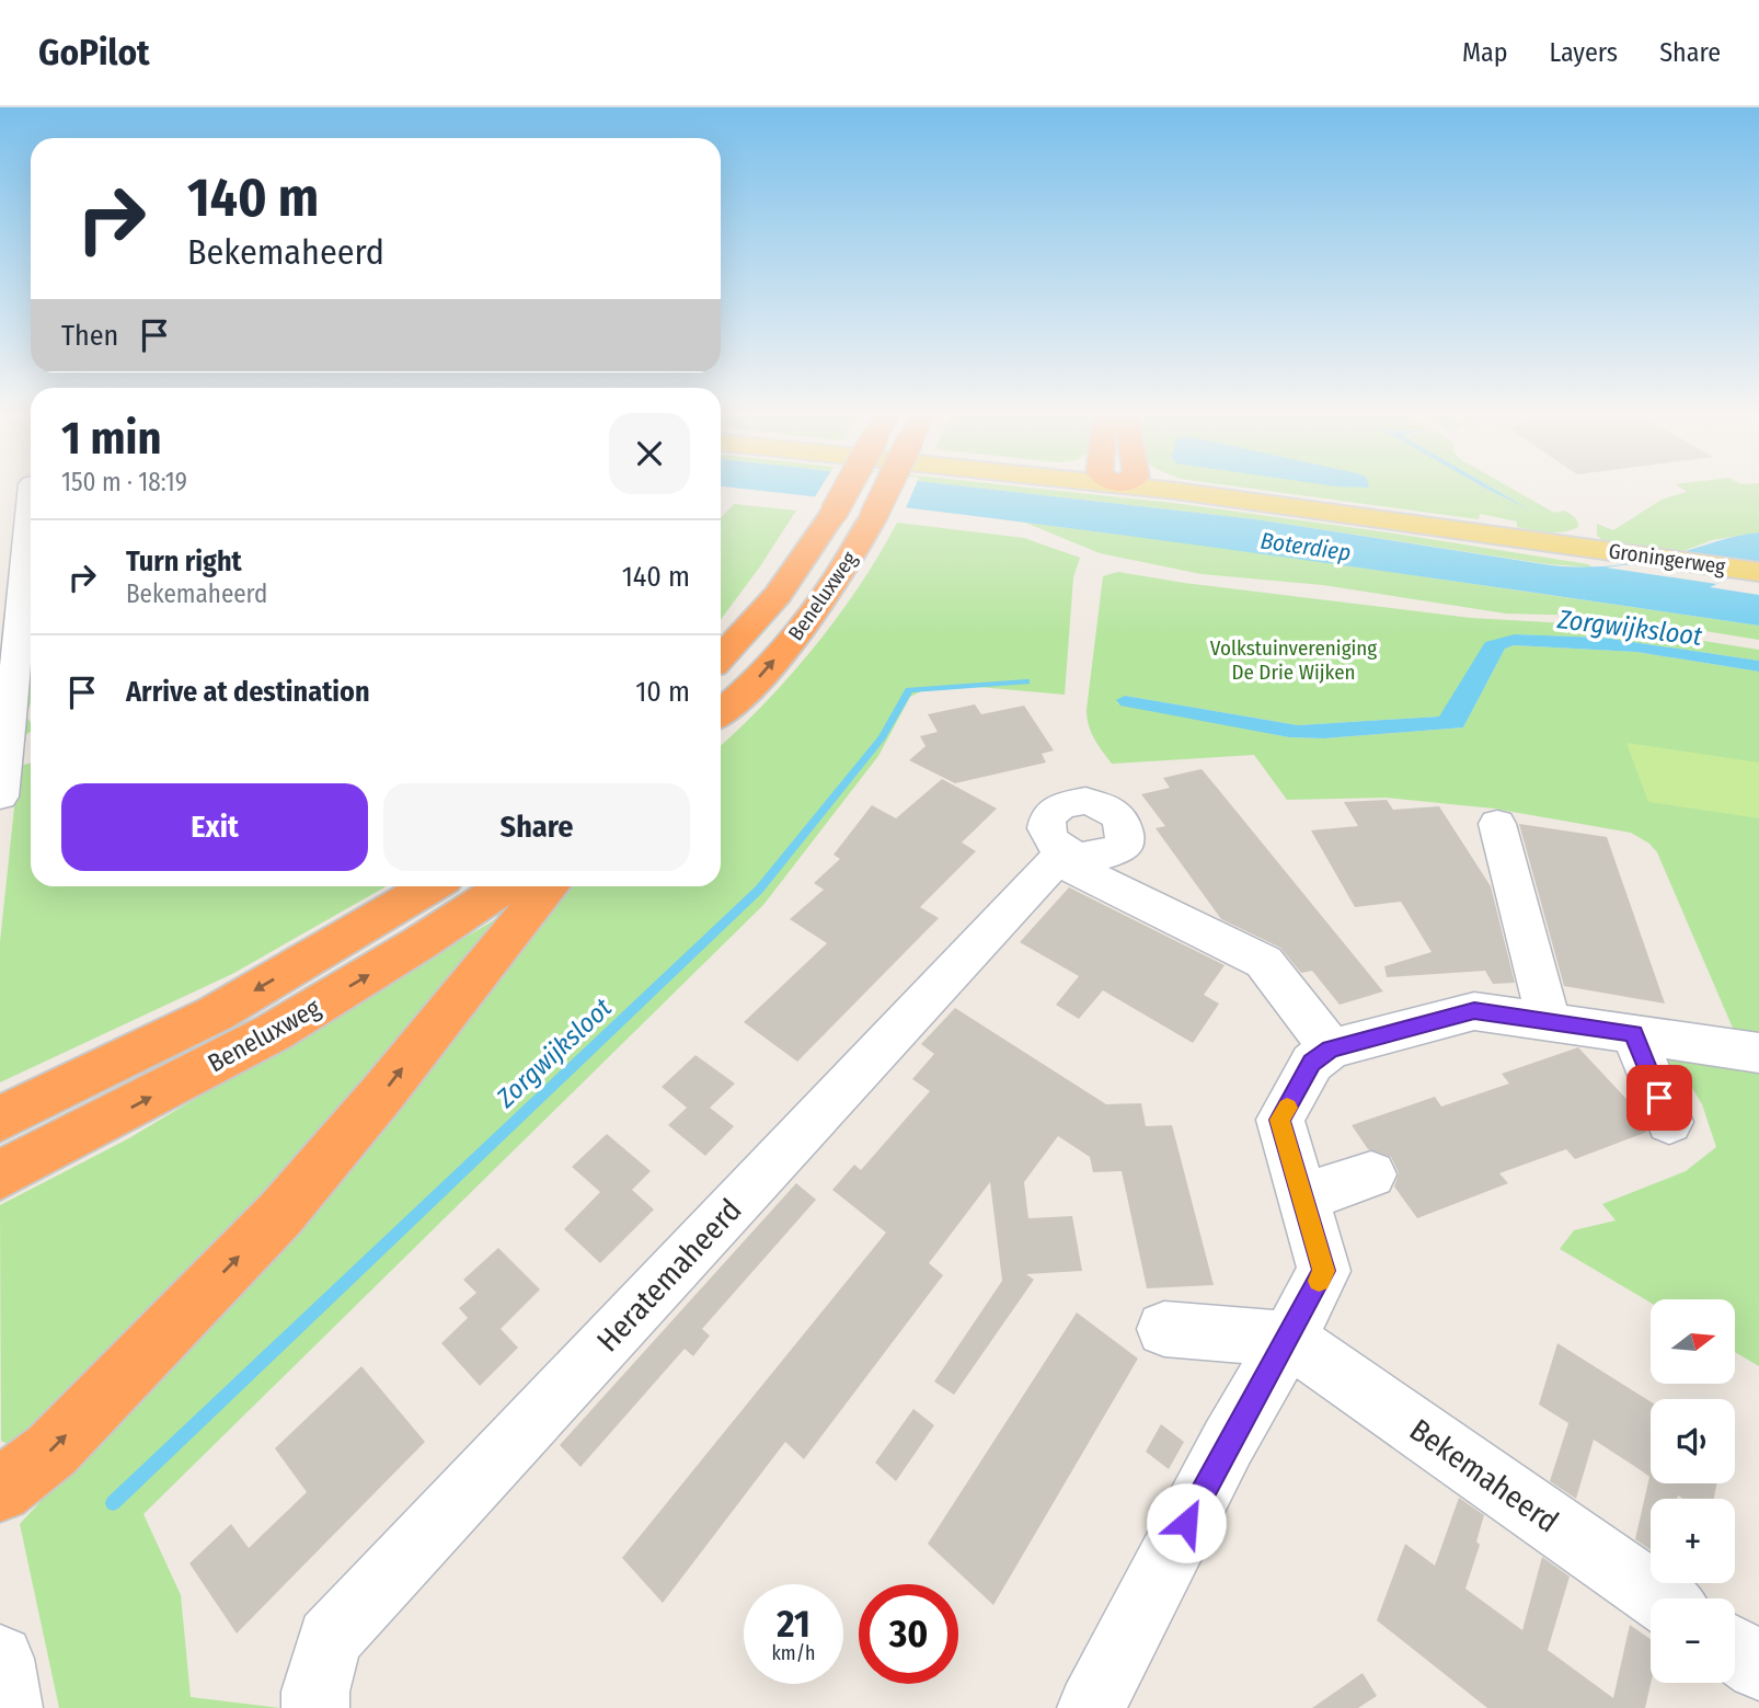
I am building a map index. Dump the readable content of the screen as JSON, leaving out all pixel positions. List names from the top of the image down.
{
  "streets": {
    "highway": ["Beneluxweg"],
    "main road": ["Groningerweg"],
    "street": ["Heratemaheerd", "Bekemaheerd"]
  },
  "water": ["Boterdiep", "Zorgwijksloot"],
  "parks": ["Volkstuinvereniging De Drie Wijken"],
  "north": "right",
  "page": {
    "header": "GoPilot",
    "nav": ["Map", "Layers", "Share"],
    "turn": ["140 m", "Bekemaheerd"],
    "then": "Then",
    "heading": ["1 min", "150 m · 18:19"],
    "list": [
      {
        "name": "Turn right",
        "note": "Bekemaheerd",
        "value": "140 m"
      },
      {
        "name": "Arrive at destination",
        "value": "10 m"
      }
    ],
    "buttons": ["Exit", "Share"],
    "map_buttons": ["+", "−"],
    "speed": "21 km/h",
    "limit": "30"
  }
}
